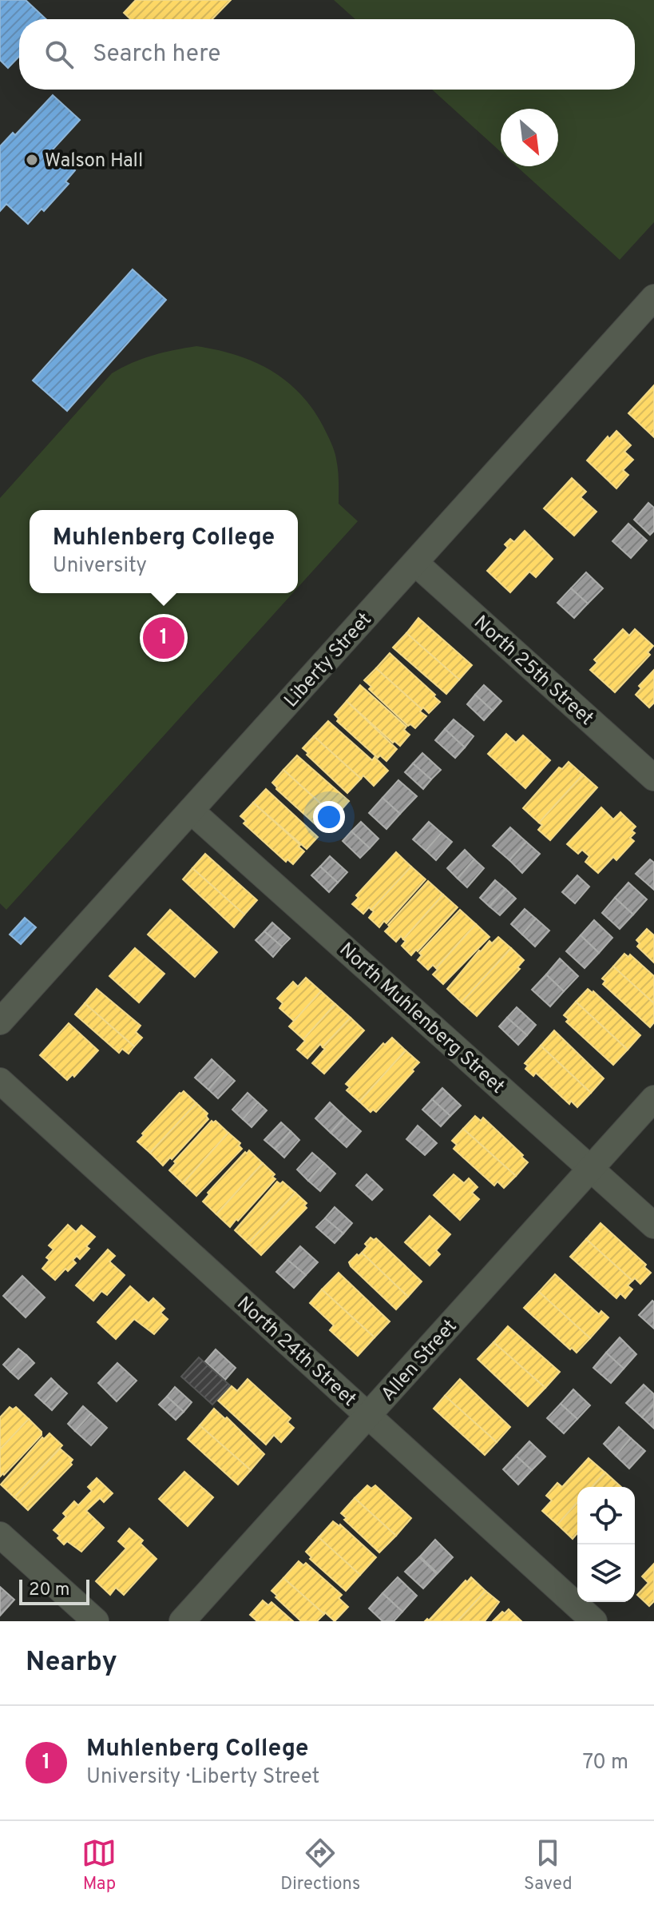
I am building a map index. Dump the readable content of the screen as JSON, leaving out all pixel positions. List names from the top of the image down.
{
  "streets": {
    "street": [
      "Liberty Street",
      "North 25th Street",
      "North Muhlenberg Street",
      "North 24th Street",
      "Allen Street"
    ]
  },
  "crossings": [
    ["Liberty Street", "North 25th Street"],
    ["Liberty Street", "North Muhlenberg Street"],
    ["North Muhlenberg Street", "Allen Street"],
    ["North 24th Street", "Allen Street"]
  ],
  "places": ["Walson Hall"],
  "scale_bar": "20 m",
  "north": "bottom right",
  "page": {
    "search": "Search here",
    "popup": ["Muhlenberg College", "University"],
    "pins": "1",
    "scale": "20 m",
    "heading": "Nearby",
    "list": [
      {
        "mark": "1",
        "name": "Muhlenberg College",
        "note": "University · Liberty Street",
        "value": "70 m"
      }
    ],
    "nav": ["Map", "Directions", "Saved"]
  }
}
